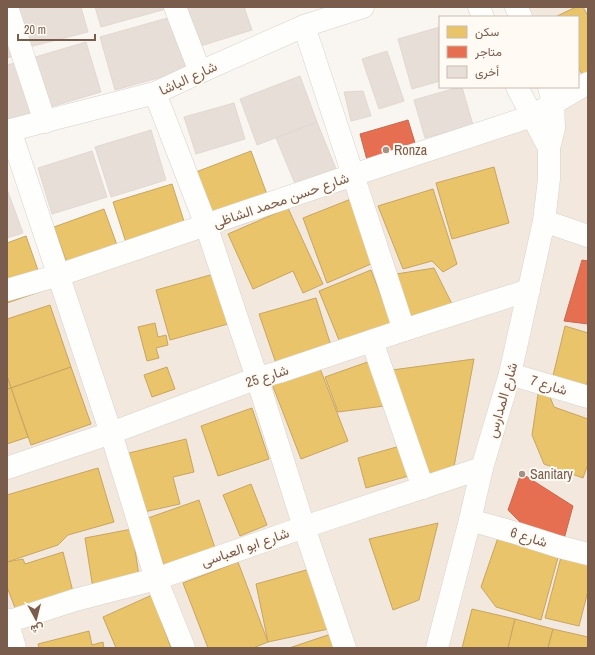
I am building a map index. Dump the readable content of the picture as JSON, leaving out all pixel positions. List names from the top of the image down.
{
  "streets": {
    "street": [
      "شارع الباشا",
      "شارع حسن محمد الشاظى",
      "شارع 25",
      "شارع 7",
      "شارع المدارس",
      "شارع 6",
      "شارع ابو العباسى"
    ]
  },
  "crossings": [
    ["شارع حسن محمد الشاظى", "شارع المدارس"],
    ["شارع 25", "شارع المدارس"],
    ["شارع 7", "شارع المدارس"],
    ["شارع المدارس", "شارع 6"],
    ["شارع المدارس", "شارع ابو العباسى"]
  ],
  "places": ["Ronza", "Sanitary"],
  "legend": ["سكن", "متاجر", "أخرى"],
  "scale_bar": "20 m",
  "north": "bottom"
}
